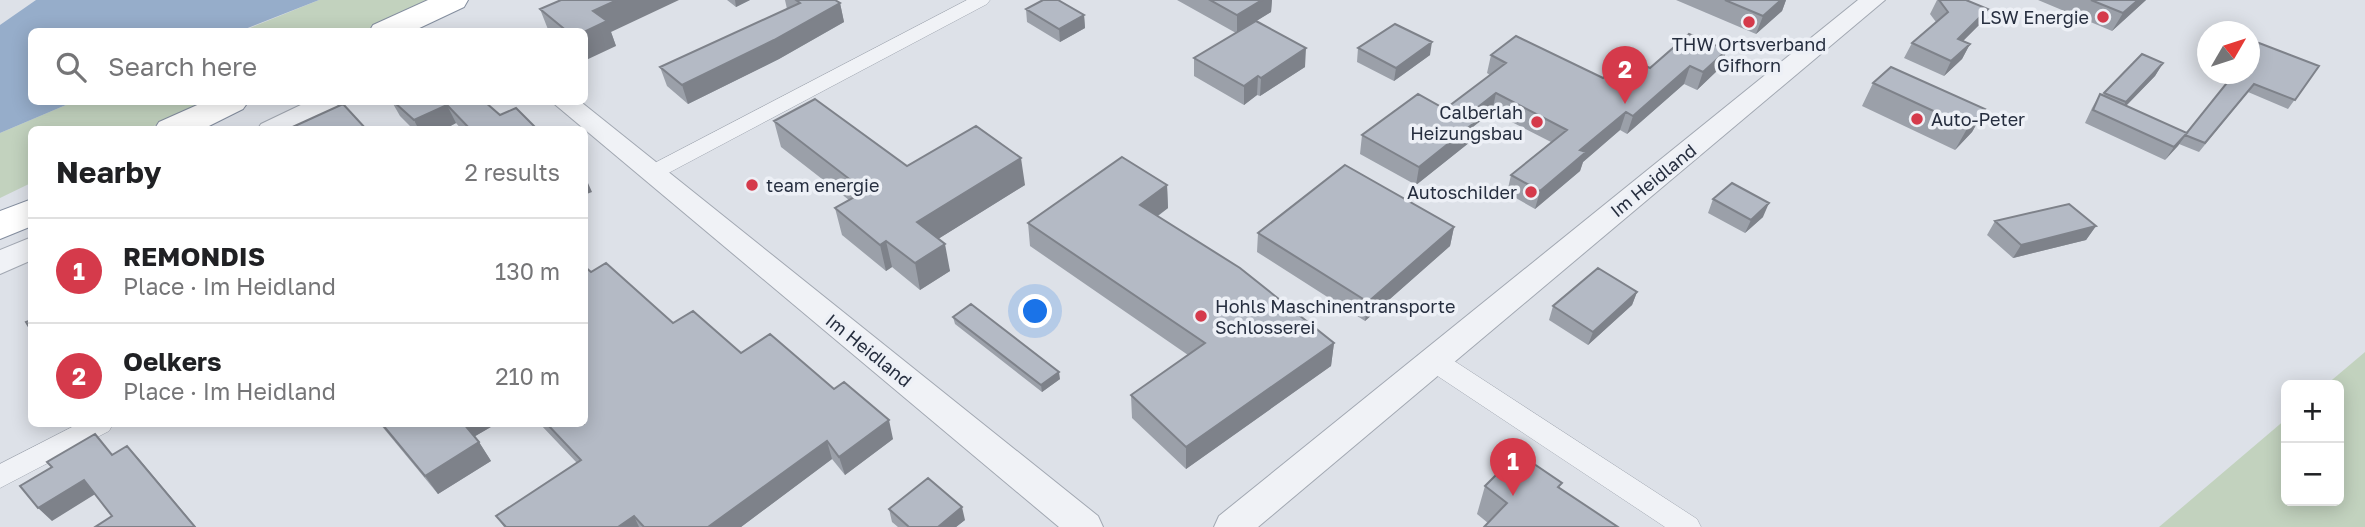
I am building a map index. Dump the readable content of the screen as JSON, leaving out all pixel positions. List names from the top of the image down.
{
  "streets": {
    "street": ["Im Heidland"]
  },
  "places": [
    "LSW Energie",
    "THW Ortsverband Gifhorn",
    "Auto-Peter",
    "Calberlah Heizungsbau",
    "team energie",
    "Autoschilder",
    "Hohls Maschinentransporte Schlosserei"
  ],
  "north": "top right",
  "page": {
    "search": "Search here",
    "pins": ["2", "1"],
    "heading": ["Nearby", "2 results"],
    "list": [
      {
        "mark": "1",
        "name": "REMONDIS",
        "note": "Place · Im Heidland",
        "value": "130 m"
      },
      {
        "mark": "2",
        "name": "Oelkers",
        "note": "Place · Im Heidland",
        "value": "210 m"
      }
    ],
    "map_buttons": ["+", "−"]
  }
}
